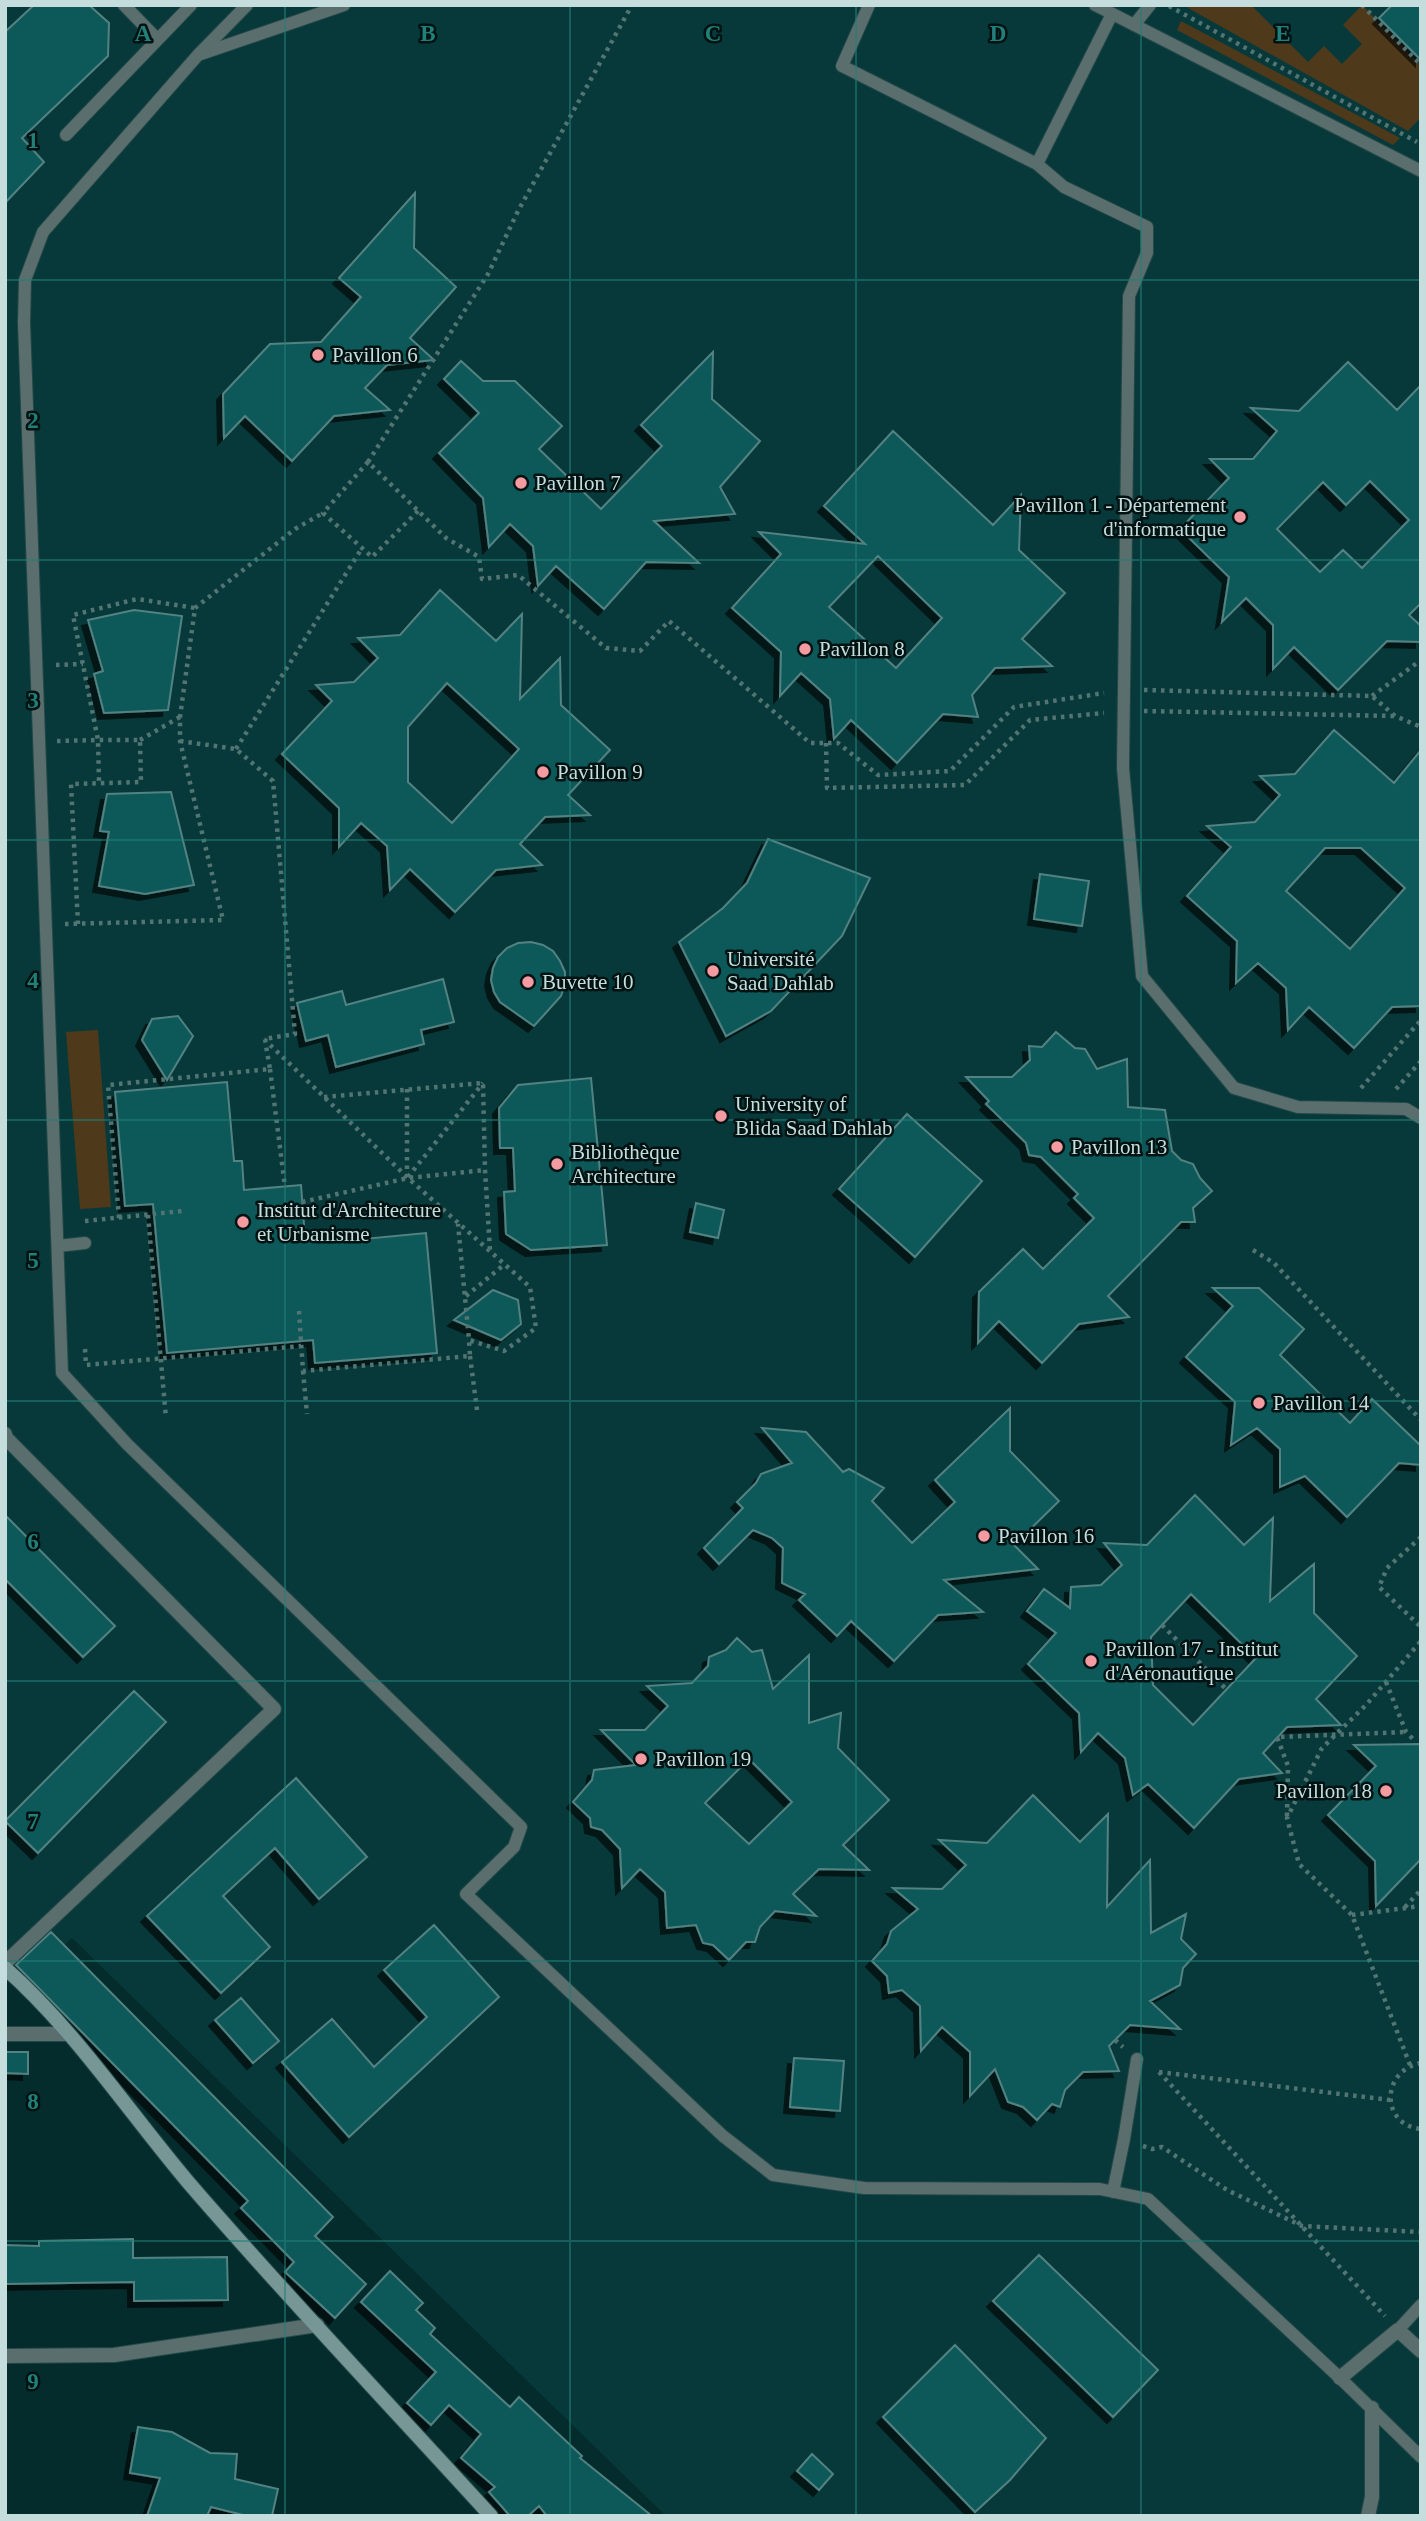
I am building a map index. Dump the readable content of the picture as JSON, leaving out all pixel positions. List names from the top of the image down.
{
  "places": [
    "Pavillon 6",
    "Pavillon 7",
    "Pavillon 1 - Département d'informatique",
    "Pavillon 8",
    "Pavillon 9",
    "Université Saad Dahlab",
    "Buvette 10",
    "University of Blida Saad Dahlab",
    "Pavillon 13",
    "Bibliothèque Architecture",
    "Institut d'Architecture et Urbanisme",
    "Pavillon 14",
    "Pavillon 16",
    "Pavillon 17 - Institut d'Aéronautique",
    "Pavillon 19",
    "Pavillon 18"
  ],
  "grid": {
    "columns": [
      "A",
      "B",
      "C",
      "D",
      "E"
    ],
    "rows": [
      "1",
      "2",
      "3",
      "4",
      "5",
      "6",
      "7",
      "8",
      "9"
    ]
  }
}
